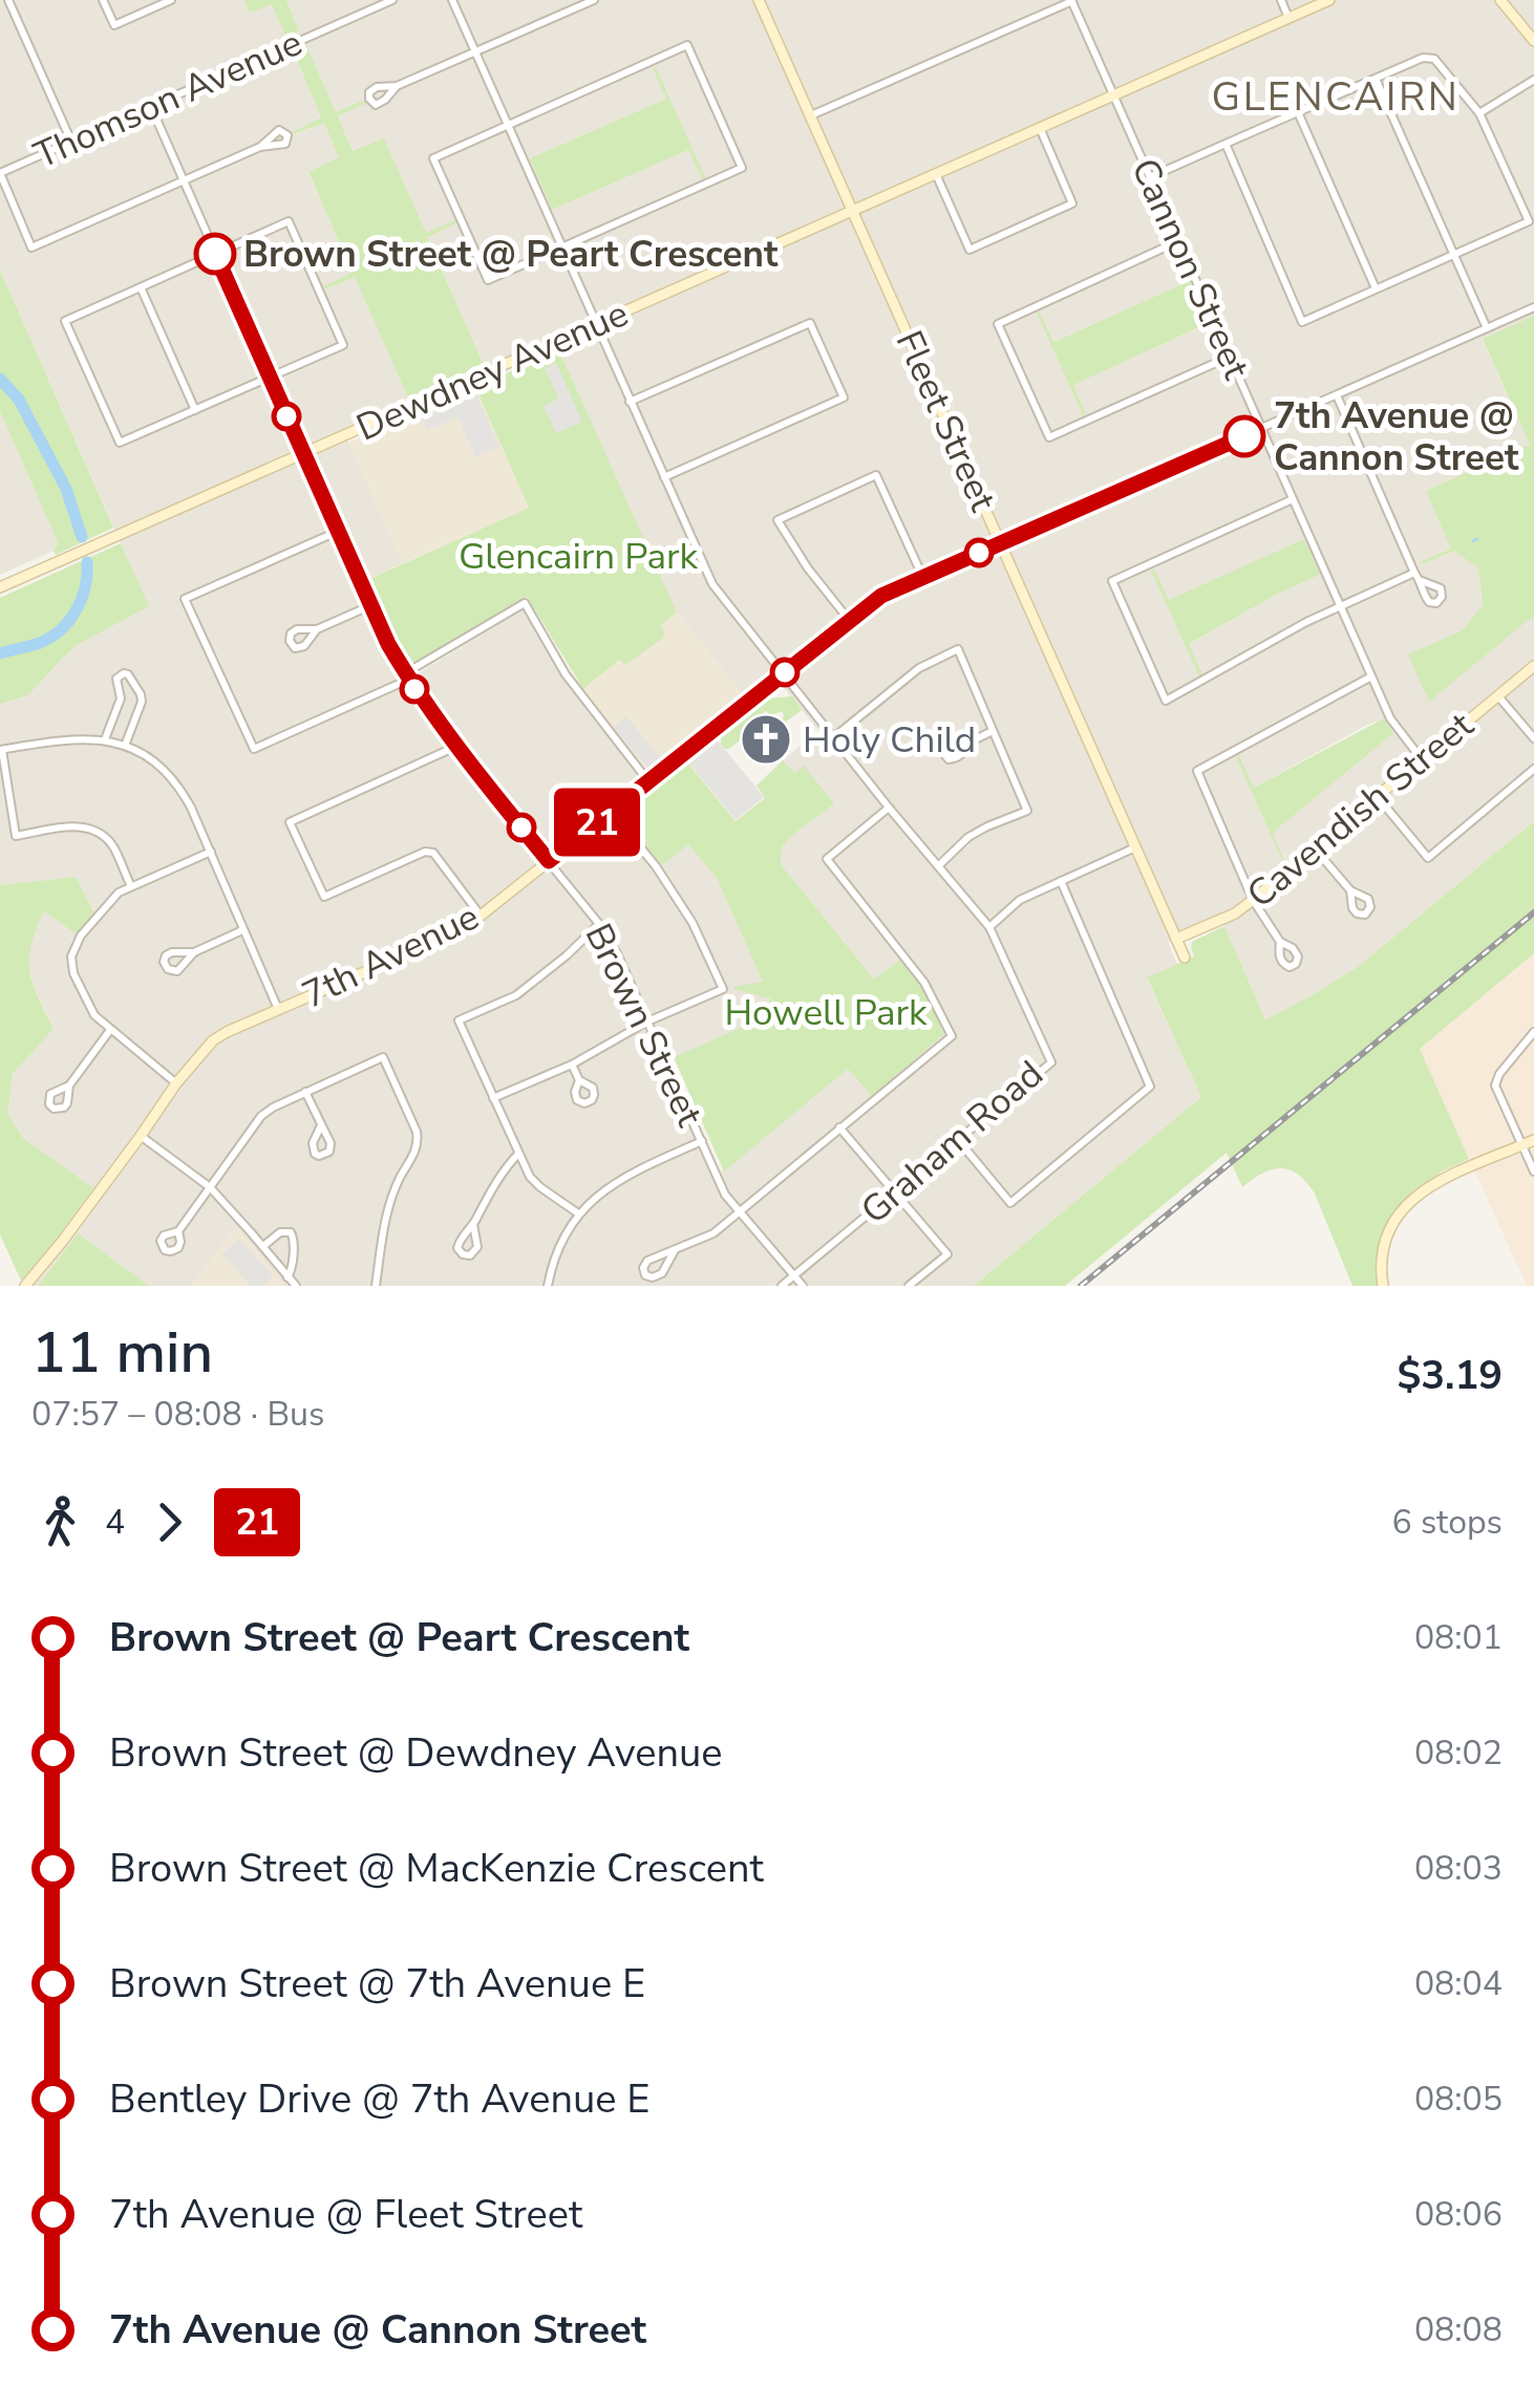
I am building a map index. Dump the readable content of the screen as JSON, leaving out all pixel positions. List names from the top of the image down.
{
  "streets": {
    "street": [
      "Thomson Avenue",
      "Cannon Street",
      "Dewdney Avenue",
      "Fleet Street",
      "Cavendish Street",
      "7th Avenue",
      "Brown Street",
      "Graham Road"
    ]
  },
  "crossings": [
    ["Thomson Avenue", "Brown Street"],
    ["Cannon Street", "Dewdney Avenue"],
    ["Cannon Street", "Cavendish Street"],
    ["Cannon Street", "7th Avenue"],
    ["Dewdney Avenue", "Fleet Street"],
    ["Dewdney Avenue", "Brown Street"],
    ["Dewdney Avenue", "Graham Road"],
    ["Fleet Street", "Cavendish Street"],
    ["Fleet Street", "7th Avenue"],
    ["7th Avenue", "Brown Street"],
    ["7th Avenue", "Graham Road"],
    ["Brown Street", "Graham Road"]
  ],
  "districts": ["GLENCAIRN"],
  "parks": ["Glencairn Park", "Howell Park"],
  "places": {
    "other": ["Brown Street @ Peart Crescent", "7th Avenue @ Cannon Street"],
    "church": ["Holy Child"]
  },
  "lines": ["bus line 21"],
  "page": {
    "on_map": "21",
    "heading": ["11 min", "07:57 – 08:08 · Bus", "$3.19"],
    "legs": ["4", "21", "6 stops"],
    "list": [
      {
        "name": "Brown Street @ Peart Crescent",
        "value": "08:01"
      },
      {
        "name": "Brown Street @ Dewdney Avenue",
        "value": "08:02"
      },
      {
        "name": "Brown Street @ MacKenzie Crescent",
        "value": "08:03"
      },
      {
        "name": "Brown Street @ 7th Avenue E",
        "value": "08:04"
      },
      {
        "name": "Bentley Drive @ 7th Avenue E",
        "value": "08:05"
      },
      {
        "name": "7th Avenue @ Fleet Street",
        "value": "08:06"
      },
      {
        "name": "7th Avenue @ Cannon Street",
        "value": "08:08"
      }
    ]
  }
}
